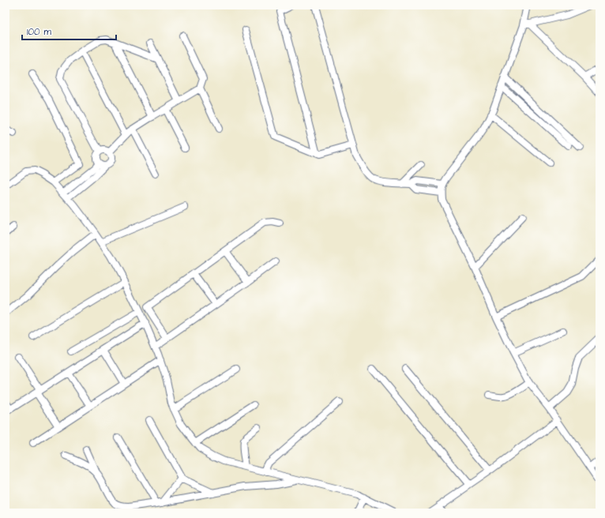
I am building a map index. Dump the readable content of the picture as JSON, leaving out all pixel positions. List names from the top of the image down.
{
  "scale_bar": "100 m"
}
